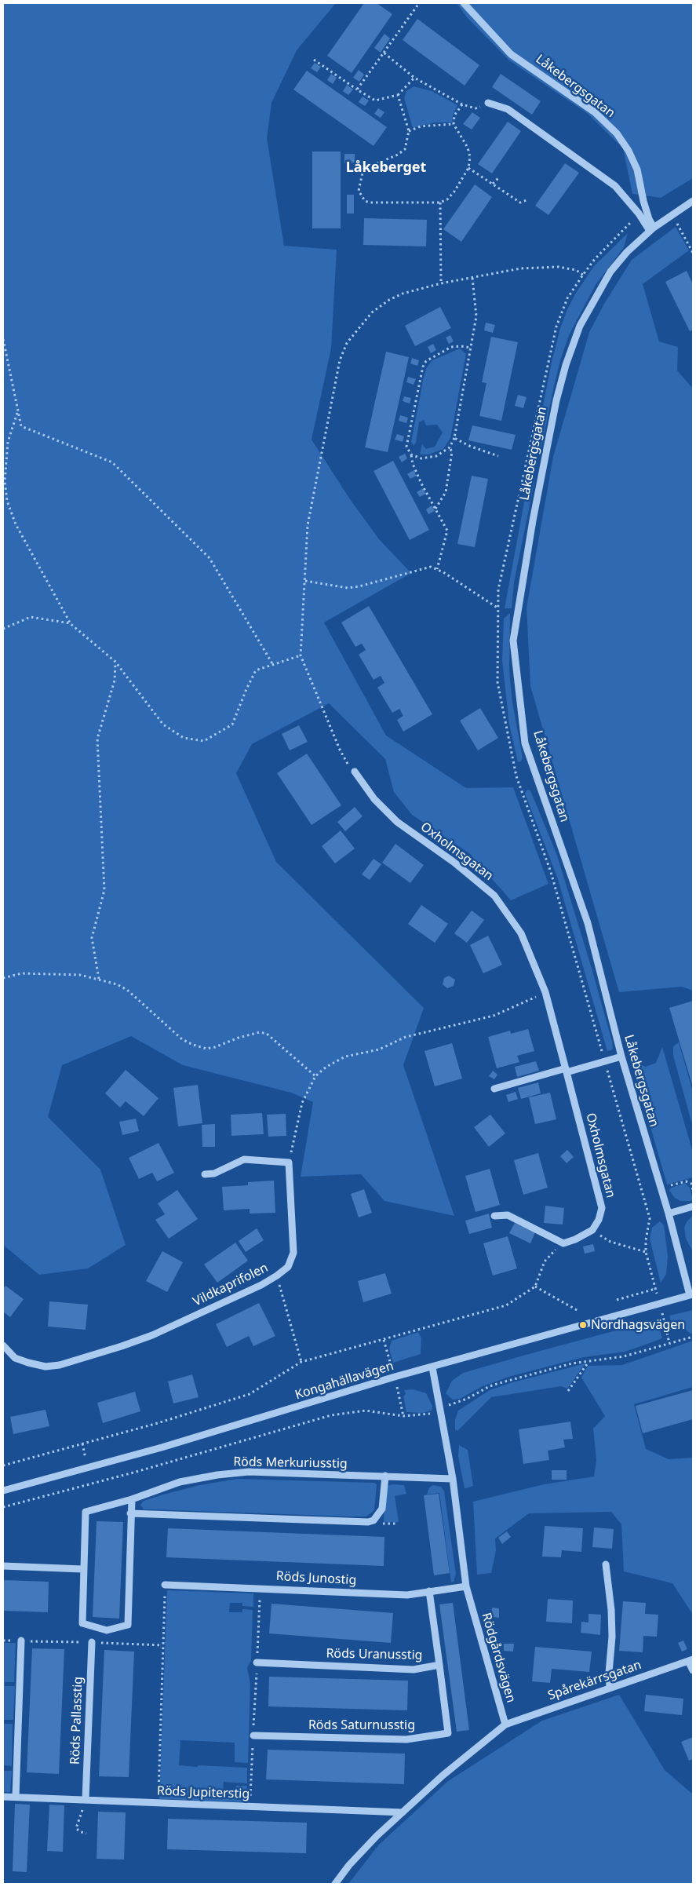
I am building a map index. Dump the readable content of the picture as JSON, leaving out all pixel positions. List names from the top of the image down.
{
  "streets": {
    "street": [
      "Låkebergsgatan",
      "Oxholmsgatan",
      "Vildkaprifolen",
      "Kongahällavägen",
      "Röds Merkuriusstig",
      "Röds Junostig",
      "Röds Uranusstig",
      "Rödgårdsvägen",
      "Spårekärrsgatan",
      "Röds Pallasstig",
      "Röds Saturnusstig",
      "Röds Jupiterstig"
    ]
  },
  "crossings": [
    ["Låkebergsgatan", "Kongahällavägen"],
    ["Kongahällavägen", "Rödgårdsvägen"],
    ["Röds Merkuriusstig", "Rödgårdsvägen"],
    ["Röds Junostig", "Röds Uranusstig"],
    ["Röds Junostig", "Rödgårdsvägen"],
    ["Röds Uranusstig", "Röds Saturnusstig"],
    ["Rödgårdsvägen", "Spårekärrsgatan"],
    ["Röds Pallasstig", "Röds Jupiterstig"]
  ],
  "districts": ["Låkeberget"],
  "places": ["Nordhagsvägen"]
}
